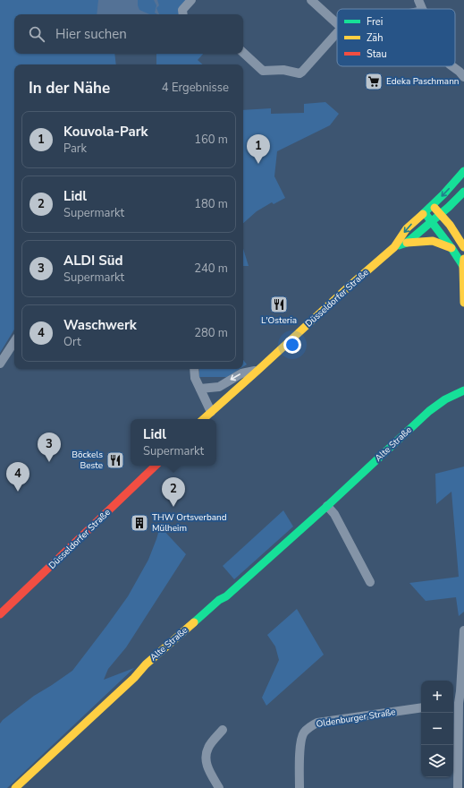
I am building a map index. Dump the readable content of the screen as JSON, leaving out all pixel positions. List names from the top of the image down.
{
  "streets": {
    "main road": ["Düsseldorfer Straße", "Alte Straße"],
    "street": ["Oldenburger Straße"]
  },
  "places": {
    "supermarket": ["Edeka Paschmann"],
    "restaurant": ["L'Osteria", "Böckels Beste"],
    "building": ["THW Ortsverband Mülheim"]
  },
  "legend": ["Frei", "Zäh", "Stau"],
  "page": {
    "search": "Hier suchen",
    "heading": ["In der Nähe", "4 Ergebnisse"],
    "list": [
      {
        "mark": "1",
        "name": "Kouvola-Park",
        "note": "Park",
        "value": "160 m"
      },
      {
        "mark": "2",
        "name": "Lidl",
        "note": "Supermarkt",
        "value": "180 m"
      },
      {
        "mark": "3",
        "name": "ALDI Süd",
        "note": "Supermarkt",
        "value": "240 m"
      },
      {
        "mark": "4",
        "name": "Waschwerk",
        "note": "Ort",
        "value": "280 m"
      }
    ],
    "pins": [
      "1",
      "3",
      "4",
      "2"
    ],
    "popup": ["Lidl", "Supermarkt"],
    "map_buttons": ["+", "−"]
  }
}
